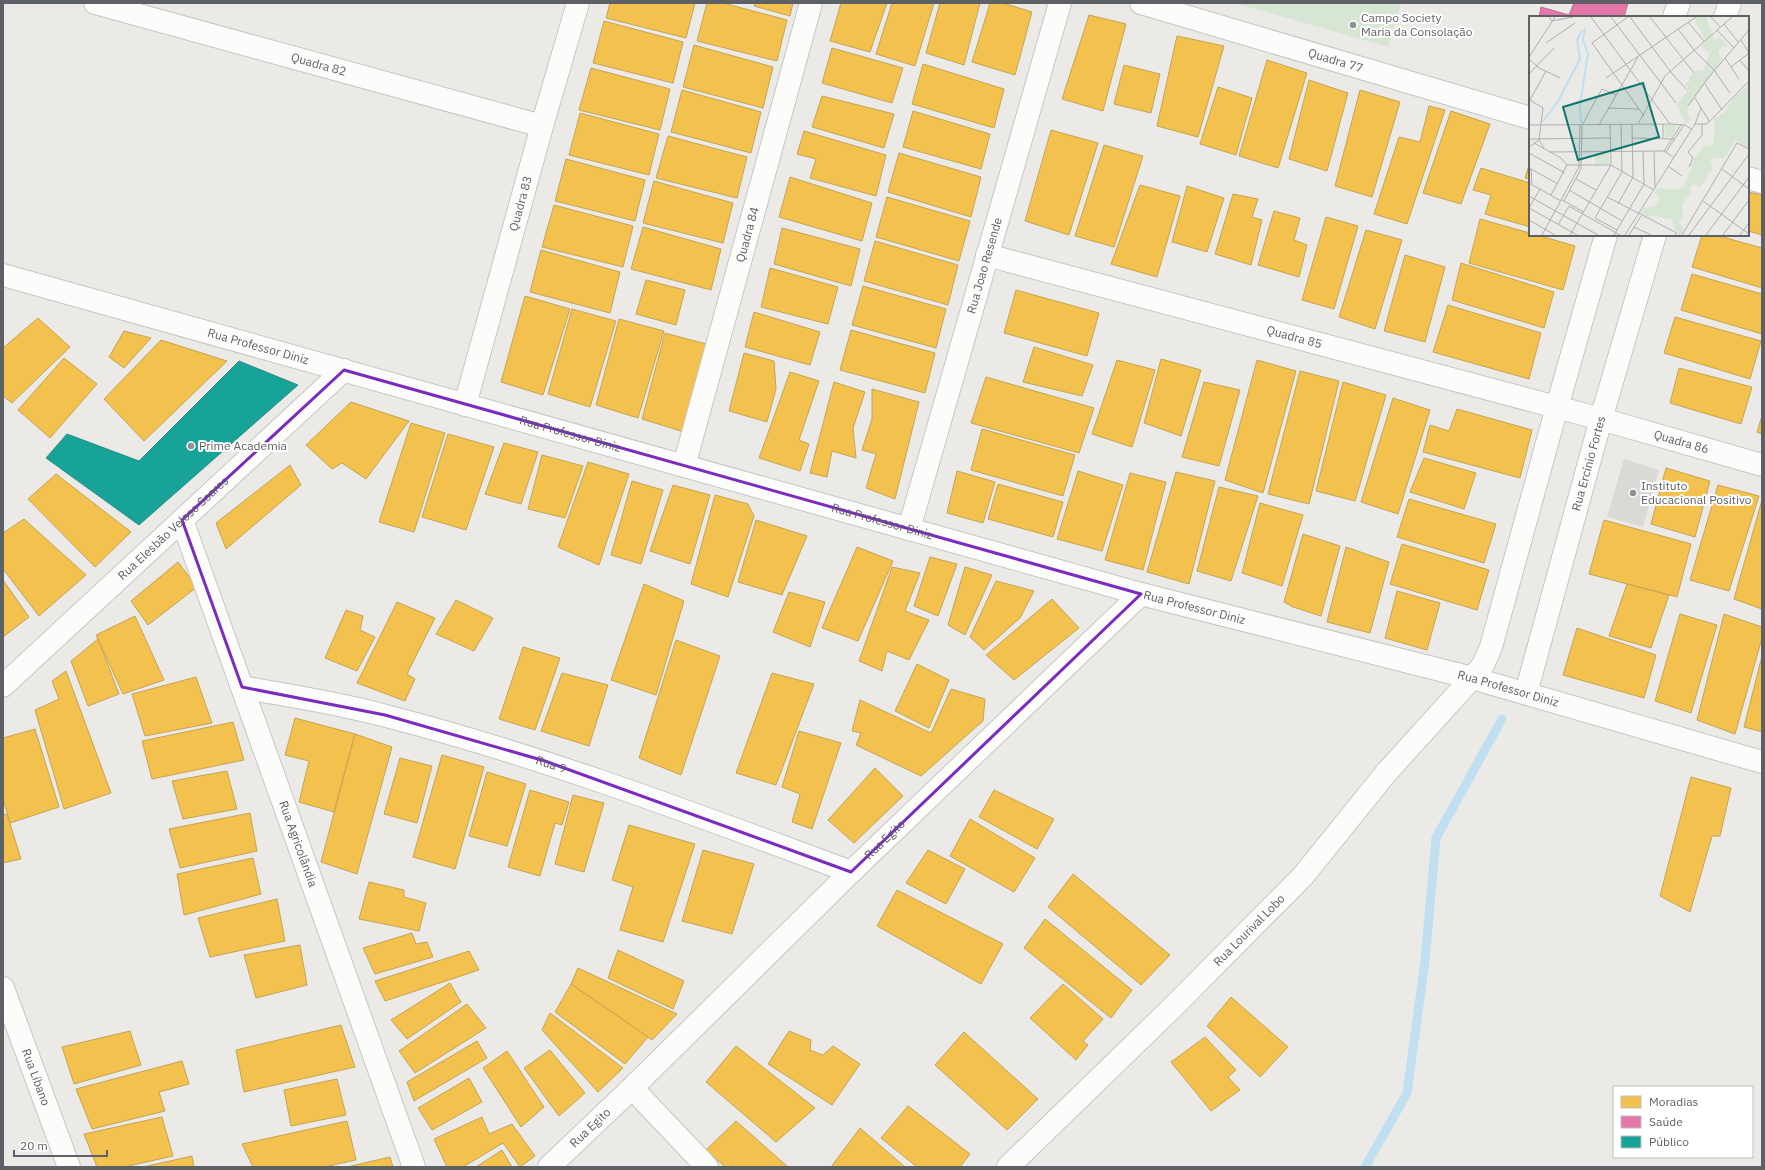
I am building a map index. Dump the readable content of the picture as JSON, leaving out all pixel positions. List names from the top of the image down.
{
  "streets": {
    "street": [
      "Quadra 77",
      "Quadra 82",
      "Quadra 83",
      "Quadra 84",
      "Rua Joao Resende",
      "Quadra 85",
      "Rua Professor Diniz",
      "Quadra 86",
      "Rua Ercínio Fortes",
      "Rua Elesbão Veloso Soares",
      "Rua 9",
      "Rua Egito",
      "Rua Agricolândia",
      "Rua Lourival Lobo",
      "Rua Líbano"
    ]
  },
  "crossings": [
    ["Quadra 82", "Quadra 83"],
    ["Quadra 83", "Rua Professor Diniz"],
    ["Quadra 84", "Rua Professor Diniz"],
    ["Rua Joao Resende", "Quadra 85"],
    ["Rua Joao Resende", "Rua Professor Diniz"],
    ["Quadra 85", "Quadra 86"],
    ["Quadra 85", "Rua Ercínio Fortes"],
    ["Rua Professor Diniz", "Rua Ercínio Fortes"],
    ["Rua Professor Diniz", "Rua Elesbão Veloso Soares"],
    ["Rua Professor Diniz", "Rua Egito"],
    ["Rua Professor Diniz", "Rua Lourival Lobo"],
    ["Quadra 86", "Rua Ercínio Fortes"],
    ["Rua Elesbão Veloso Soares", "Rua Agricolândia"],
    ["Rua 9", "Rua Egito"],
    ["Rua 9", "Rua Agricolândia"]
  ],
  "places": ["Campo Society Maria da Consolação", "Prime Academia", "Instituto Educacional Positivo"],
  "legend": ["Moradias", "Saúde", "Público"],
  "scale_bar": "20 m"
}
